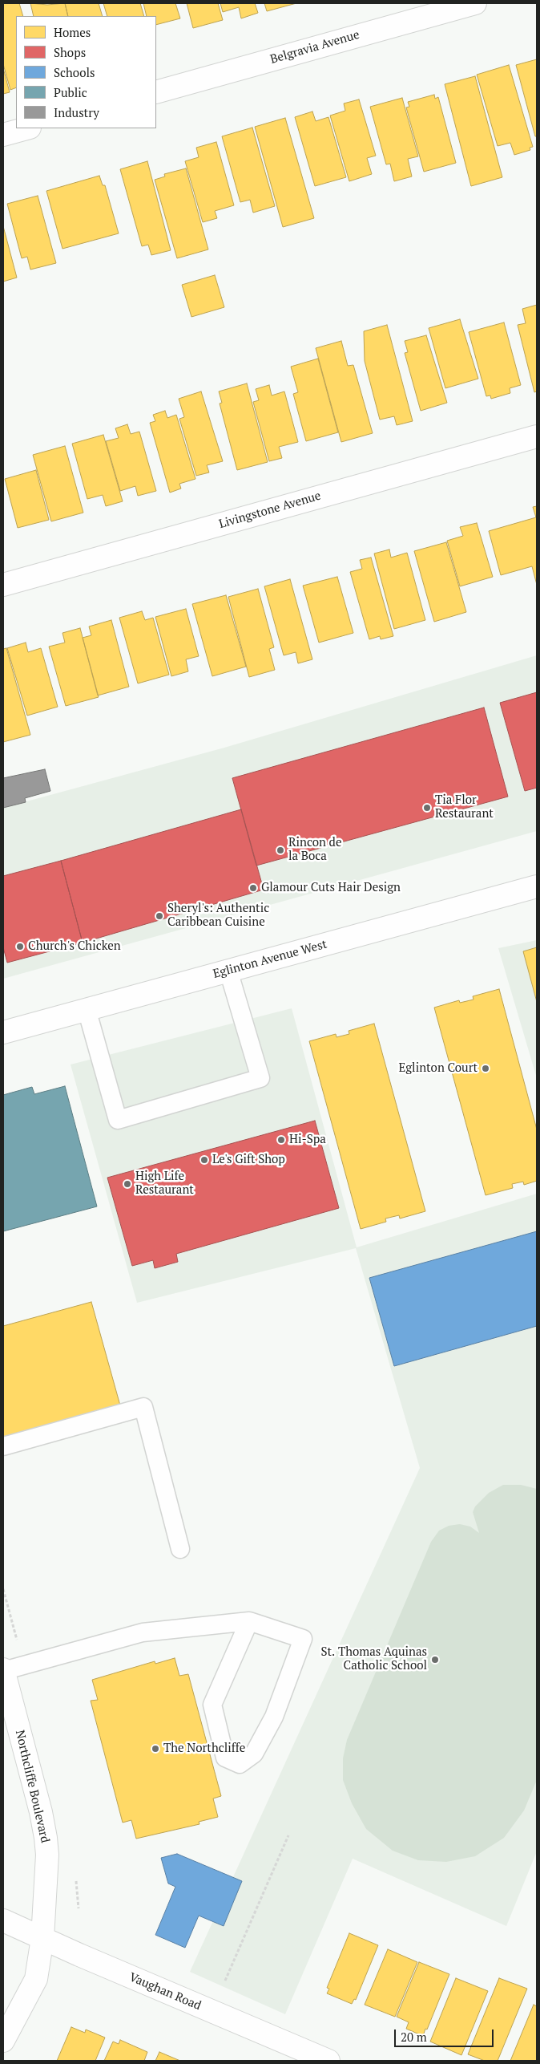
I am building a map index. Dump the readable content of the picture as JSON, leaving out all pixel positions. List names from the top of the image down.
{
  "streets": {
    "street": [
      "Belgravia Avenue",
      "Livingstone Avenue",
      "Eglinton Avenue West",
      "Northcliffe Boulevard",
      "Vaughan Road"
    ]
  },
  "crossings": [
    ["Northcliffe Boulevard", "Vaughan Road"]
  ],
  "places": [
    "Tia Flor Restaurant",
    "Rincon de la Boca",
    "Glamour Cuts Hair Design",
    "Sheryl's: Authentic Caribbean Cuisine",
    "Church's Chicken",
    "Eglinton Court",
    "Hi-Spa",
    "Le's Gift Shop",
    "High Life Restaurant",
    "St. Thomas Aquinas Catholic School",
    "The Northcliffe"
  ],
  "legend": [
    "Homes",
    "Shops",
    "Schools",
    "Public",
    "Industry"
  ],
  "scale_bar": "20 m"
}
